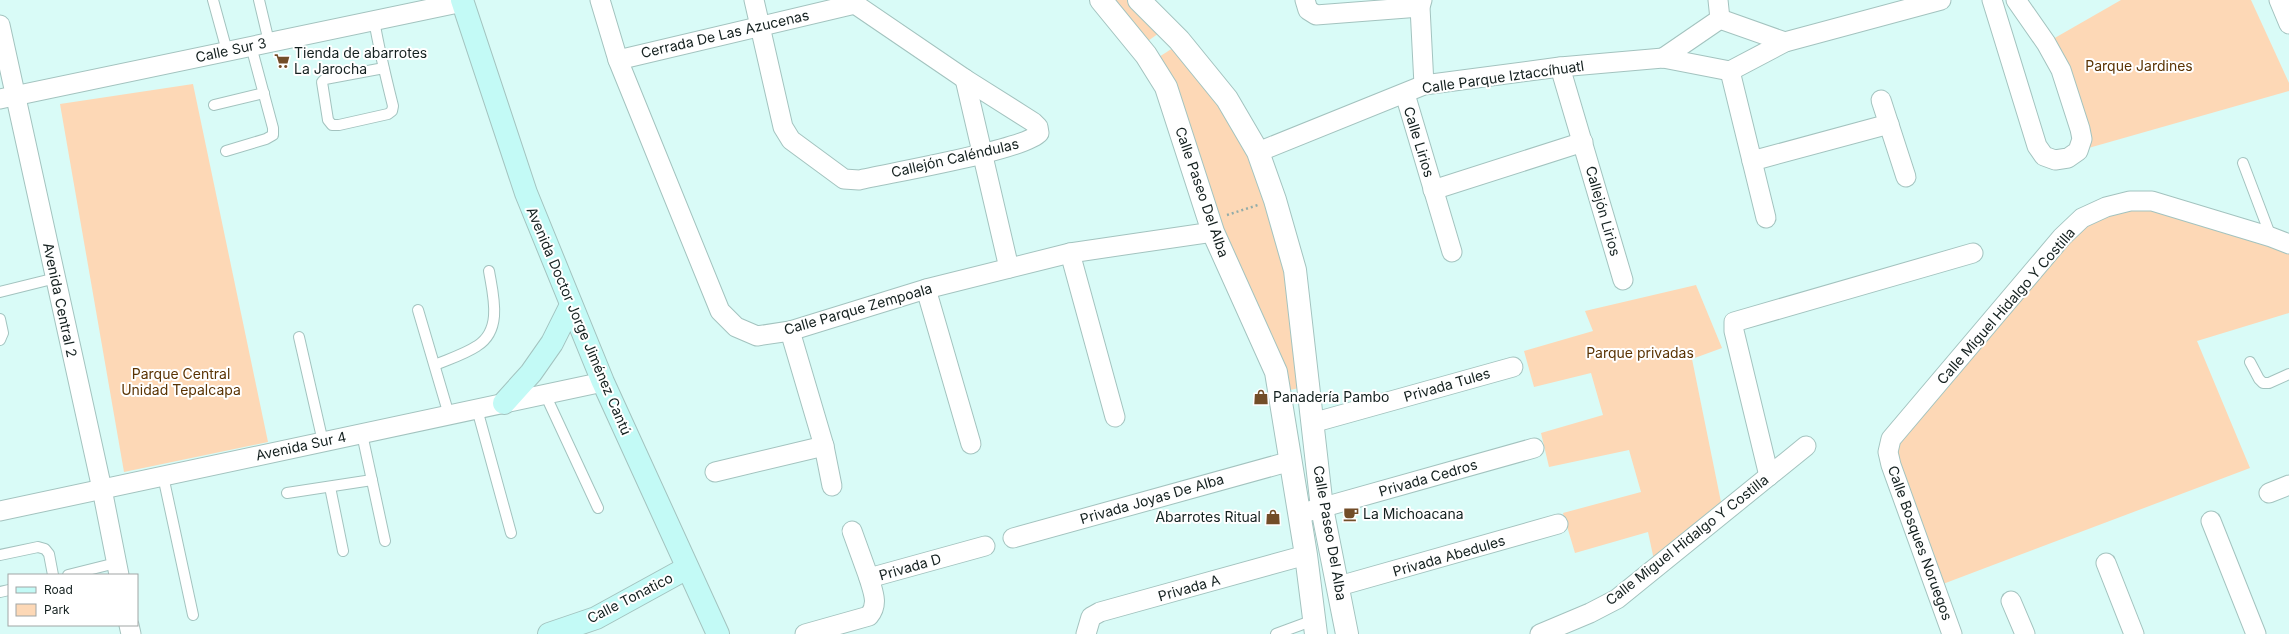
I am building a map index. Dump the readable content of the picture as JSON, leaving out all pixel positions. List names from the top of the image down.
{
  "streets": {
    "main road": ["Avenida Doctor Jorge Jiménez Cantú", "Calle Tonatico"],
    "street": [
      "Cerrada De Las Azucenas",
      "Calle Sur 3",
      "Calle Parque Iztaccíhuatl",
      "Calle Lirios",
      "Callejón Caléndulas",
      "Calle Paseo Del Alba",
      "Callejón Lirios",
      "Avenida Central 2",
      "Calle Miguel Hidalgo Y Costilla",
      "Calle Parque Zempoala",
      "Privada Tules",
      "Avenida Sur 4",
      "Privada Cedros",
      "Privada Joyas De Alba",
      "Calle Bosques Noruegos",
      "Privada Abedules",
      "Privada D",
      "Privada A"
    ]
  },
  "crossings": [
    ["Cerrada De Las Azucenas", "Callejón Caléndulas"],
    ["Cerrada De Las Azucenas", "Calle Parque Zempoala"],
    ["Calle Sur 3", "Avenida Central 2"],
    ["Calle Sur 3", "Avenida Doctor Jorge Jiménez Cantú"],
    ["Calle Parque Iztaccíhuatl", "Calle Lirios"],
    ["Calle Parque Iztaccíhuatl", "Calle Paseo Del Alba"],
    ["Calle Paseo Del Alba", "Calle Parque Zempoala"],
    ["Calle Paseo Del Alba", "Privada Tules"],
    ["Calle Paseo Del Alba", "Privada Cedros"],
    ["Calle Paseo Del Alba", "Privada Joyas De Alba"],
    ["Calle Paseo Del Alba", "Privada Abedules"],
    ["Calle Paseo Del Alba", "Privada A"],
    ["Avenida Central 2", "Avenida Sur 4"],
    ["Calle Miguel Hidalgo Y Costilla", "Calle Bosques Noruegos"],
    ["Avenida Doctor Jorge Jiménez Cantú", "Avenida Sur 4"],
    ["Avenida Doctor Jorge Jiménez Cantú", "Calle Tonatico"]
  ],
  "parks": ["Parque Jardines", "Parque privadas", "Parque Central Unidad Tepalcapa"],
  "places": {
    "supermarket": ["Tienda de abarrotes La Jarocha"],
    "shop": ["Panadería Pambo", "Abarrotes Ritual"],
    "cafe": ["La Michoacana"]
  },
  "legend": ["Road", "Park"]
}
